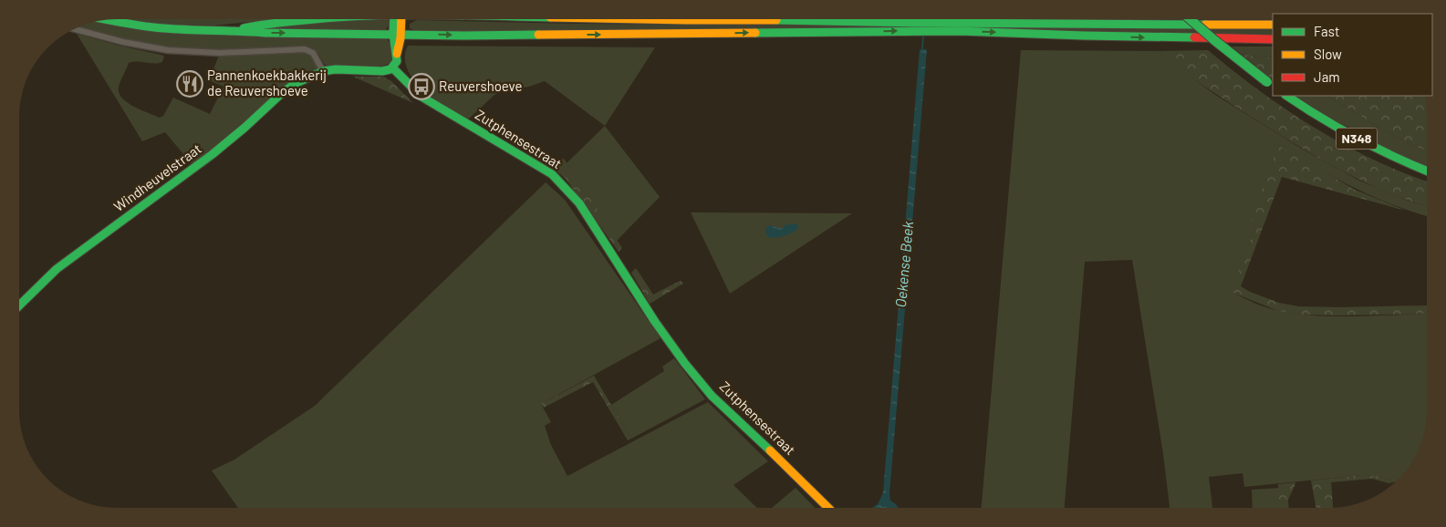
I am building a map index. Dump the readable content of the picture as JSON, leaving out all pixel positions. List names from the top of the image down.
{
  "streets": {
    "main road": ["N348", "Zutphensestraat", "Windheuvelstraat"]
  },
  "water": ["Oekense Beek"],
  "places": {
    "restaurant": ["Pannenkoekbakkerij de Reuvershoeve"],
    "bus stop": ["Reuvershoeve"]
  },
  "legend": ["Fast", "Slow", "Jam"]
}
